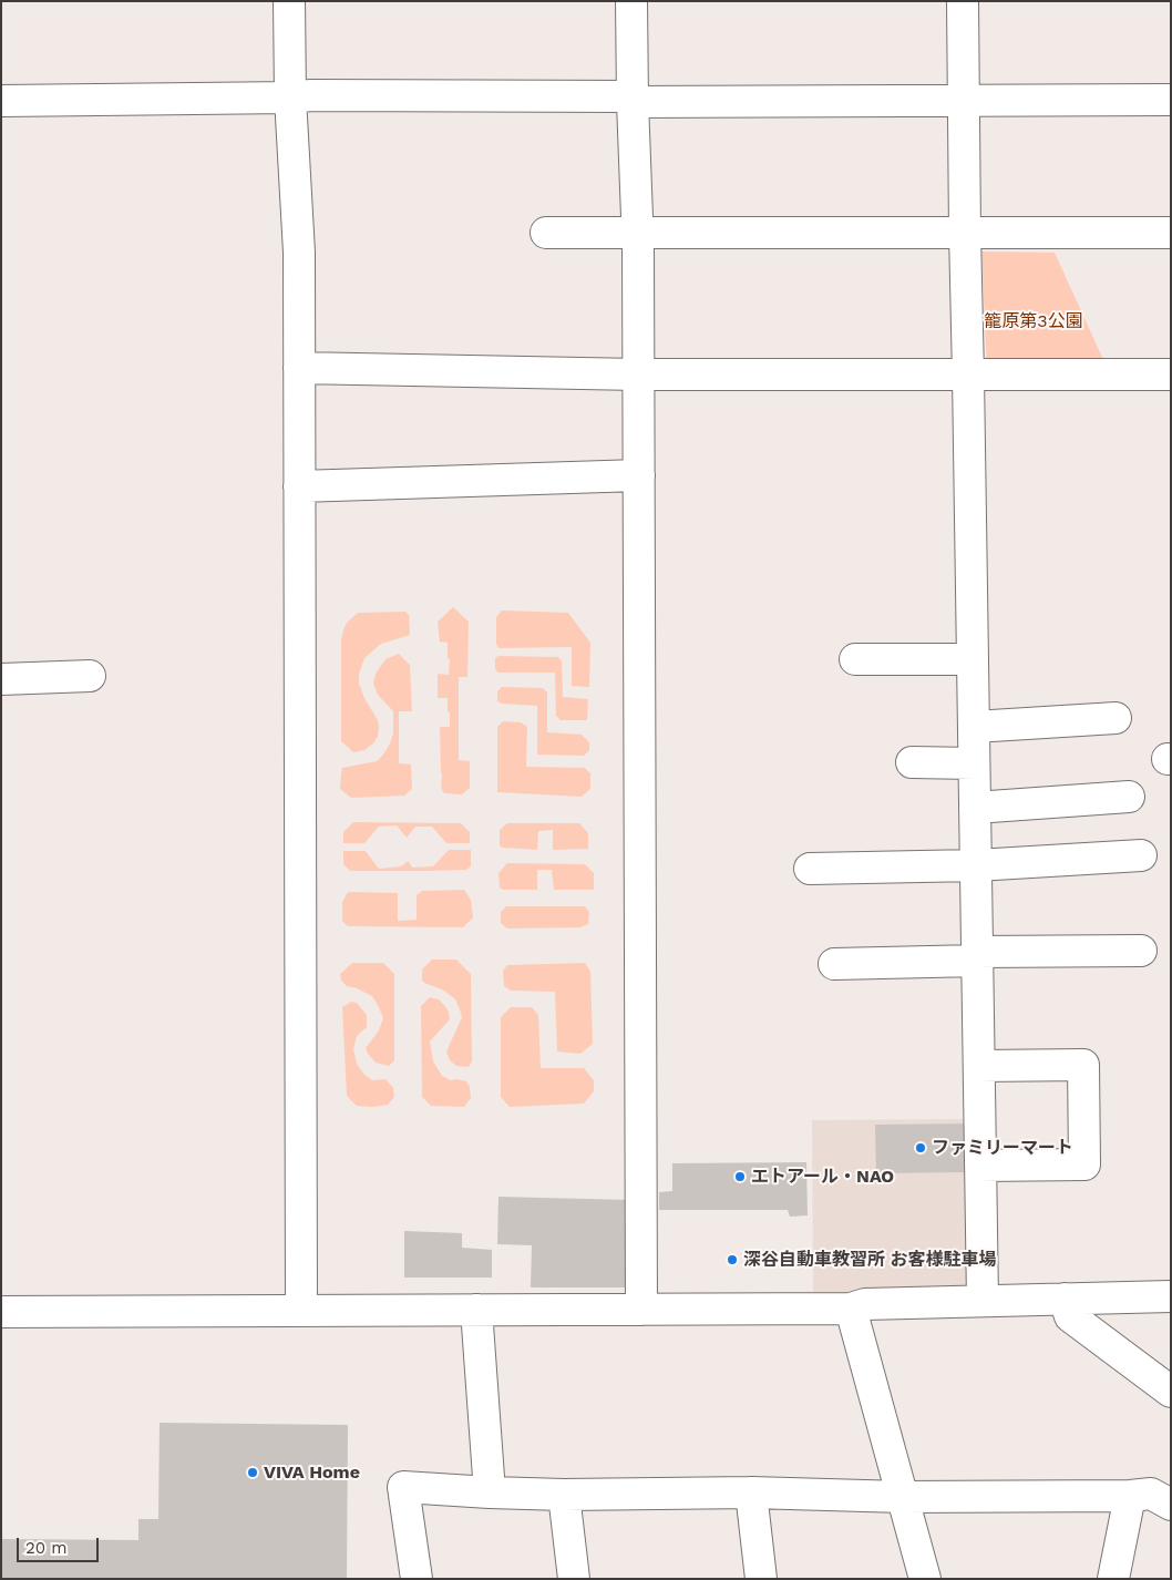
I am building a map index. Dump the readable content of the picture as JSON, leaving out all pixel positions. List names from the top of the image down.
{
  "parks": ["籠原第3公園"],
  "places": [
    "ファミリーマート",
    "エトアール・NAO",
    "深谷自動車教習所 お客様駐車場",
    "VIVA Home"
  ],
  "scale_bar": "20 m"
}
